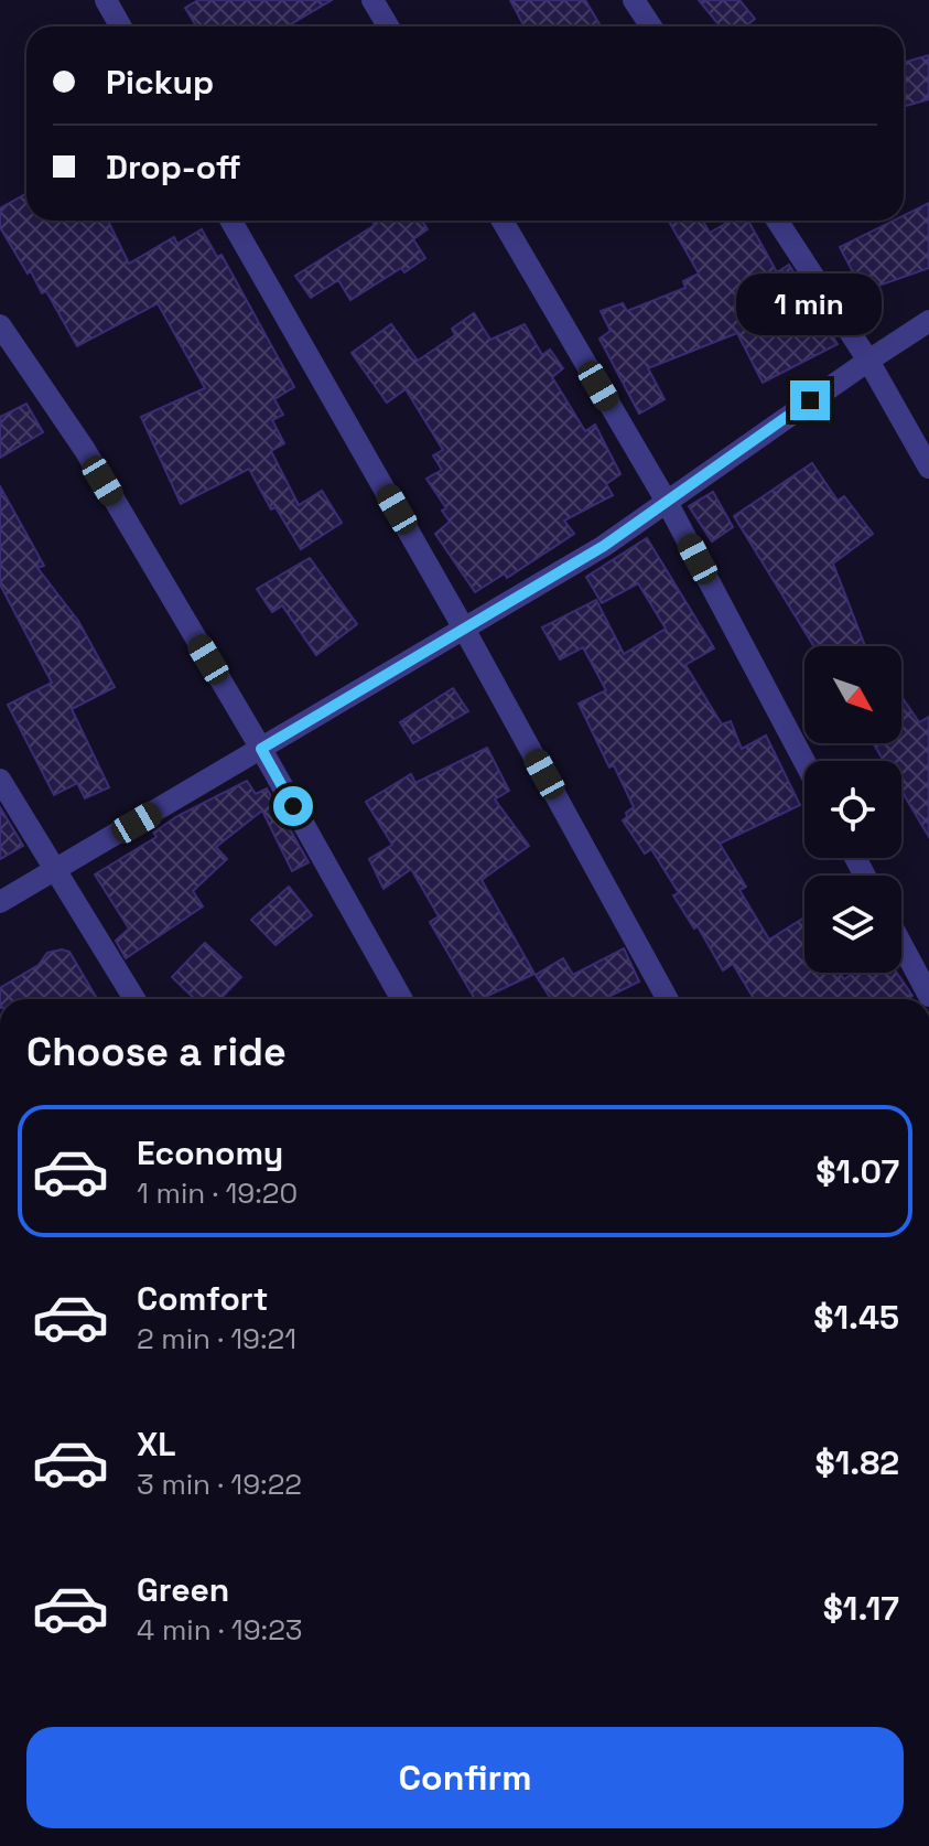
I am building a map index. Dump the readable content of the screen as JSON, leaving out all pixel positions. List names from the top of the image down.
{
  "north": "bottom right",
  "page": {
    "banner": ["Pickup", "Drop-off"],
    "bubble": "1 min",
    "heading": "Choose a ride",
    "list": [
      {
        "name": "Economy",
        "note": "1 min · 19:20",
        "value": "$1.07"
      },
      {
        "name": "Comfort",
        "note": "2 min · 19:21",
        "value": "$1.45"
      },
      {
        "name": "XL",
        "note": "3 min · 19:22",
        "value": "$1.82"
      },
      {
        "name": "Green",
        "note": "4 min · 19:23",
        "value": "$1.17"
      }
    ],
    "buttons": "Confirm"
  }
}
